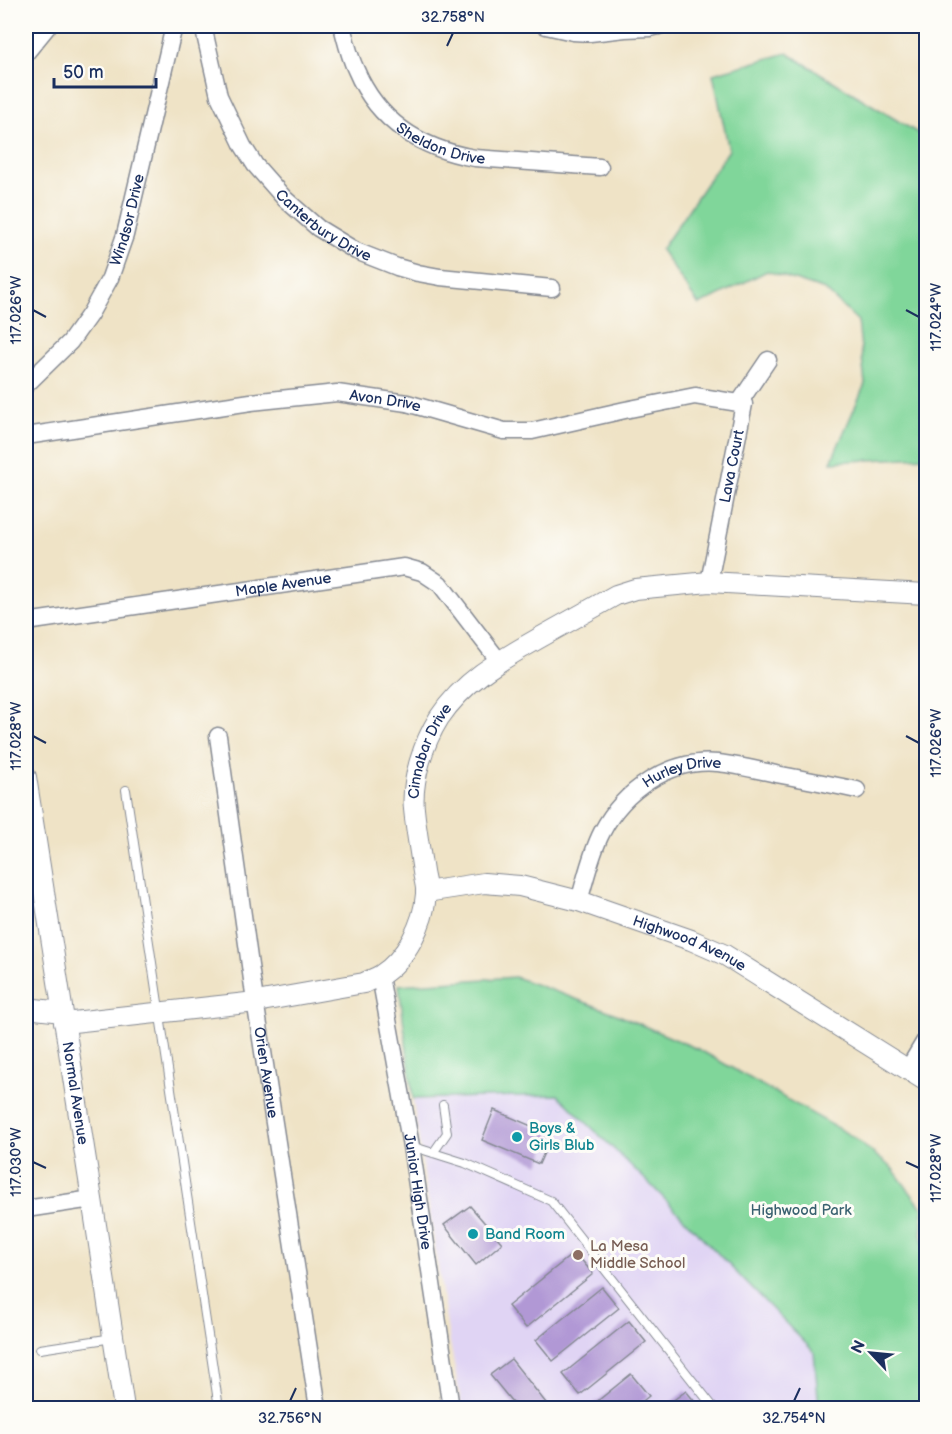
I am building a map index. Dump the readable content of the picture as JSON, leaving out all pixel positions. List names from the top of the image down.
{
  "streets": {
    "street": [
      "Sheldon Drive",
      "Windsor Drive",
      "Canterbury Drive",
      "Avon Drive",
      "Lava Court",
      "Maple Avenue",
      "Cinnabar Drive",
      "Hurley Drive",
      "Highwood Avenue",
      "Orien Avenue",
      "Normal Avenue",
      "Junior High Drive"
    ]
  },
  "crossings": [
    ["Avon Drive", "Lava Court"],
    ["Lava Court", "Cinnabar Drive"],
    ["Maple Avenue", "Cinnabar Drive"],
    ["Cinnabar Drive", "Highwood Avenue"],
    ["Cinnabar Drive", "Orien Avenue"],
    ["Cinnabar Drive", "Normal Avenue"],
    ["Cinnabar Drive", "Junior High Drive"],
    ["Hurley Drive", "Highwood Avenue"]
  ],
  "parks": ["Highwood Park"],
  "places": ["Boys & Girls Blub", "Band Room", "La Mesa Middle School"],
  "scale_bar": "50 m",
  "north": "top left",
  "coordinates": [
    "32.758°N",
    "117.026°W",
    "117.024°W",
    "117.028°W",
    "117.030°W",
    "32.756°N",
    "32.754°N"
  ]
}
